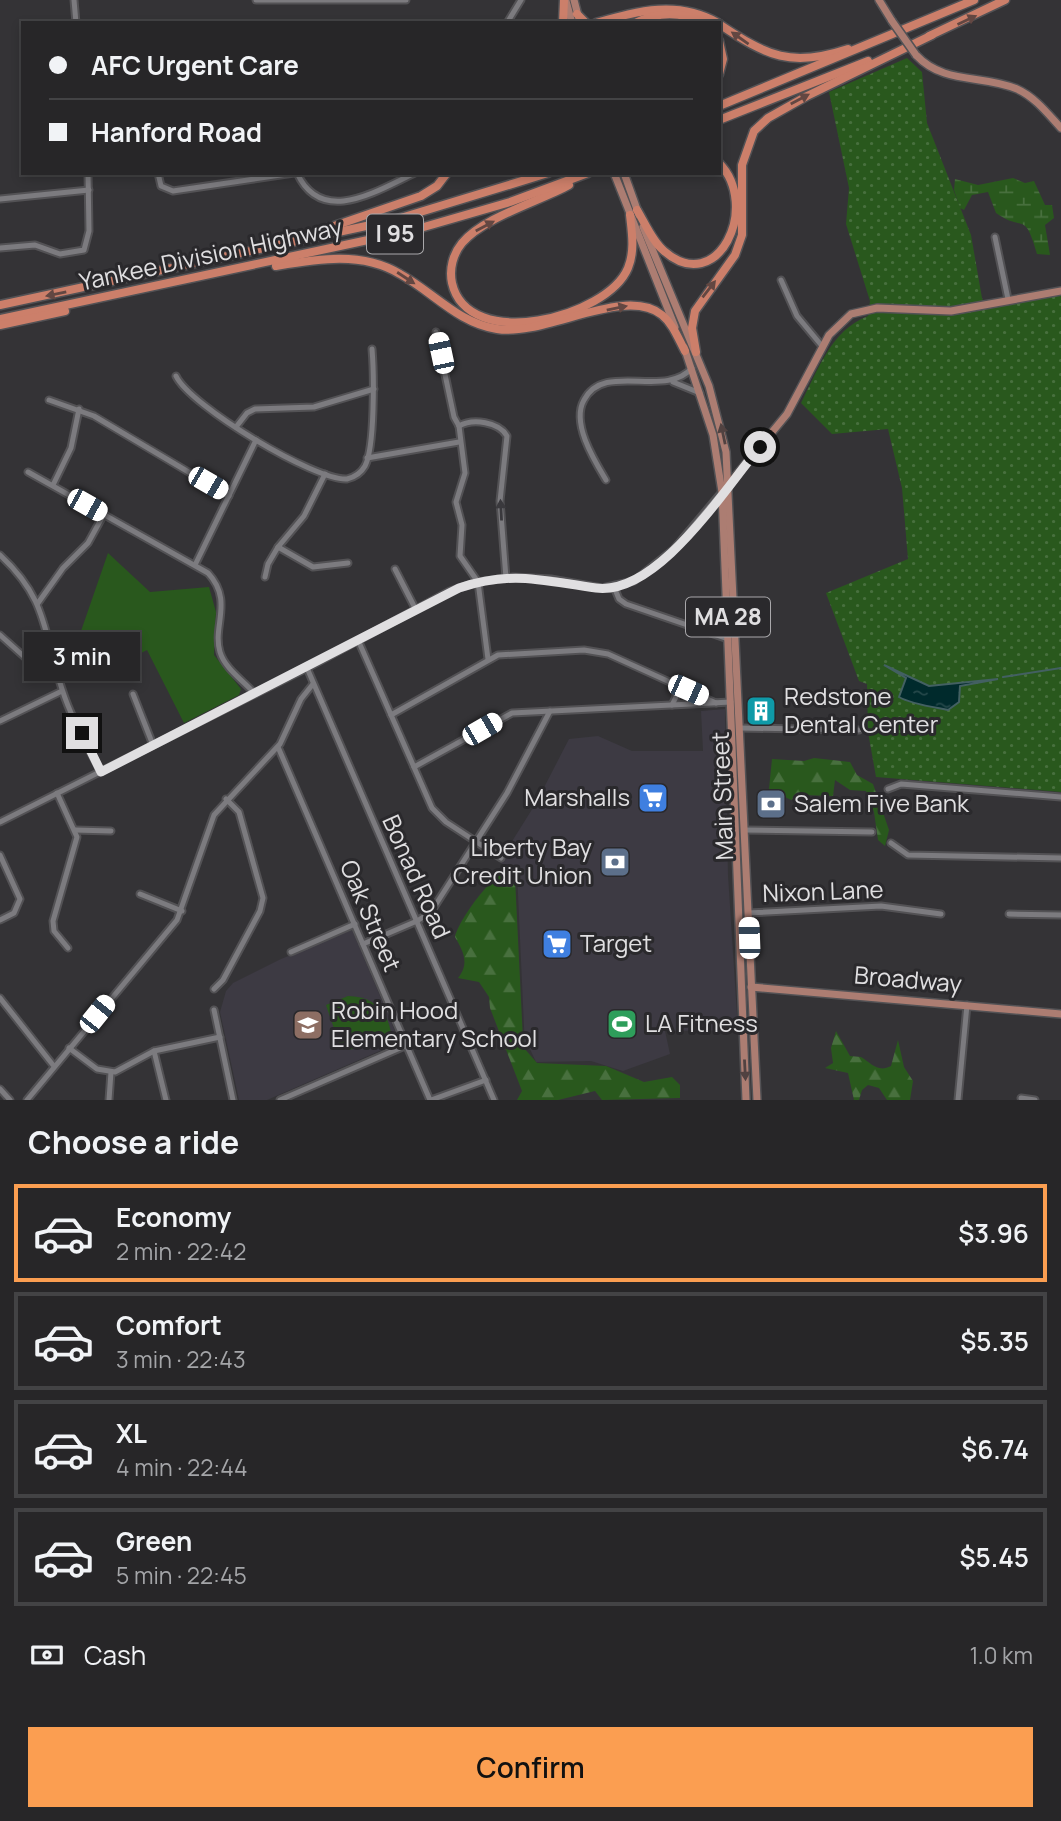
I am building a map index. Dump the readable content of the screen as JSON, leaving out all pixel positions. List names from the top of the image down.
{
  "streets": {
    "highway": ["I 95", "Yankee Division Highway"],
    "main road": ["MA 28", "Main Street", "Broadway"],
    "street": ["Bonad Road", "Nixon Lane", "Oak Street"]
  },
  "crossings": [
    ["Main Street", "Nixon Lane"],
    ["Main Street", "Broadway"]
  ],
  "places": {
    "building": ["Redstone Dental Center"],
    "supermarket": ["Marshalls", "Target"],
    "bank": ["Salem Five Bank", "Liberty Bay Credit Union"],
    "sports": ["LA Fitness"],
    "school or university": ["Robin Hood Elementary School"]
  },
  "page": {
    "banner": ["AFC Urgent Care", "Hanford Road"],
    "bubble": "3 min",
    "heading": "Choose a ride",
    "list": [
      {
        "name": "Economy",
        "note": "2 min · 22:42",
        "value": "$3.96"
      },
      {
        "name": "Comfort",
        "note": "3 min · 22:43",
        "value": "$5.35"
      },
      {
        "name": "XL",
        "note": "4 min · 22:44",
        "value": "$6.74"
      },
      {
        "name": "Green",
        "note": "5 min · 22:45",
        "value": "$5.45"
      }
    ],
    "pay": ["Cash", "1.0 km"],
    "buttons": "Confirm"
  }
}
